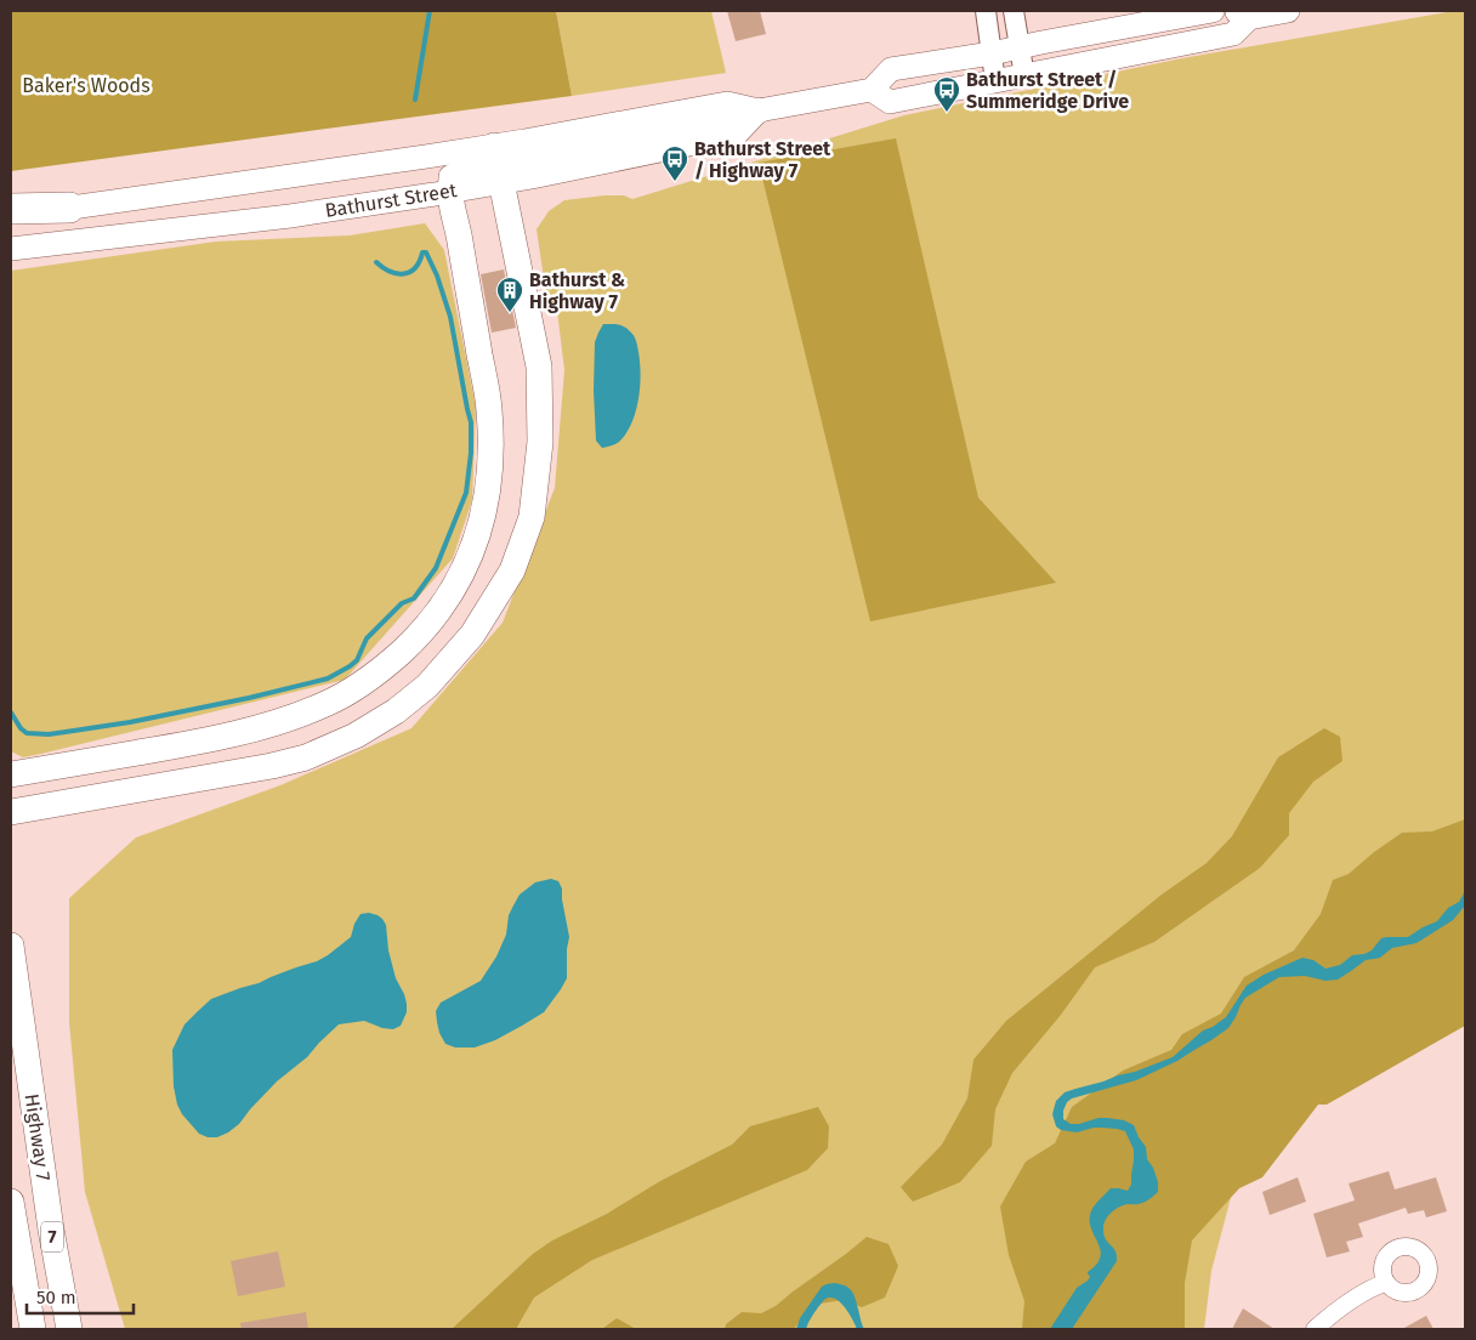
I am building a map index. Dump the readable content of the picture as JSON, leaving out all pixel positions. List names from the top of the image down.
{
  "streets": {
    "main road": ["Bathurst Street", "Highway 7", "7"]
  },
  "parks": ["Baker's Woods"],
  "places": {
    "bus stop": ["Bathurst Street / Summeridge Drive", "Bathurst Street / Highway 7"],
    "building": ["Bathurst & Highway 7"]
  },
  "scale_bar": "50 m"
}
